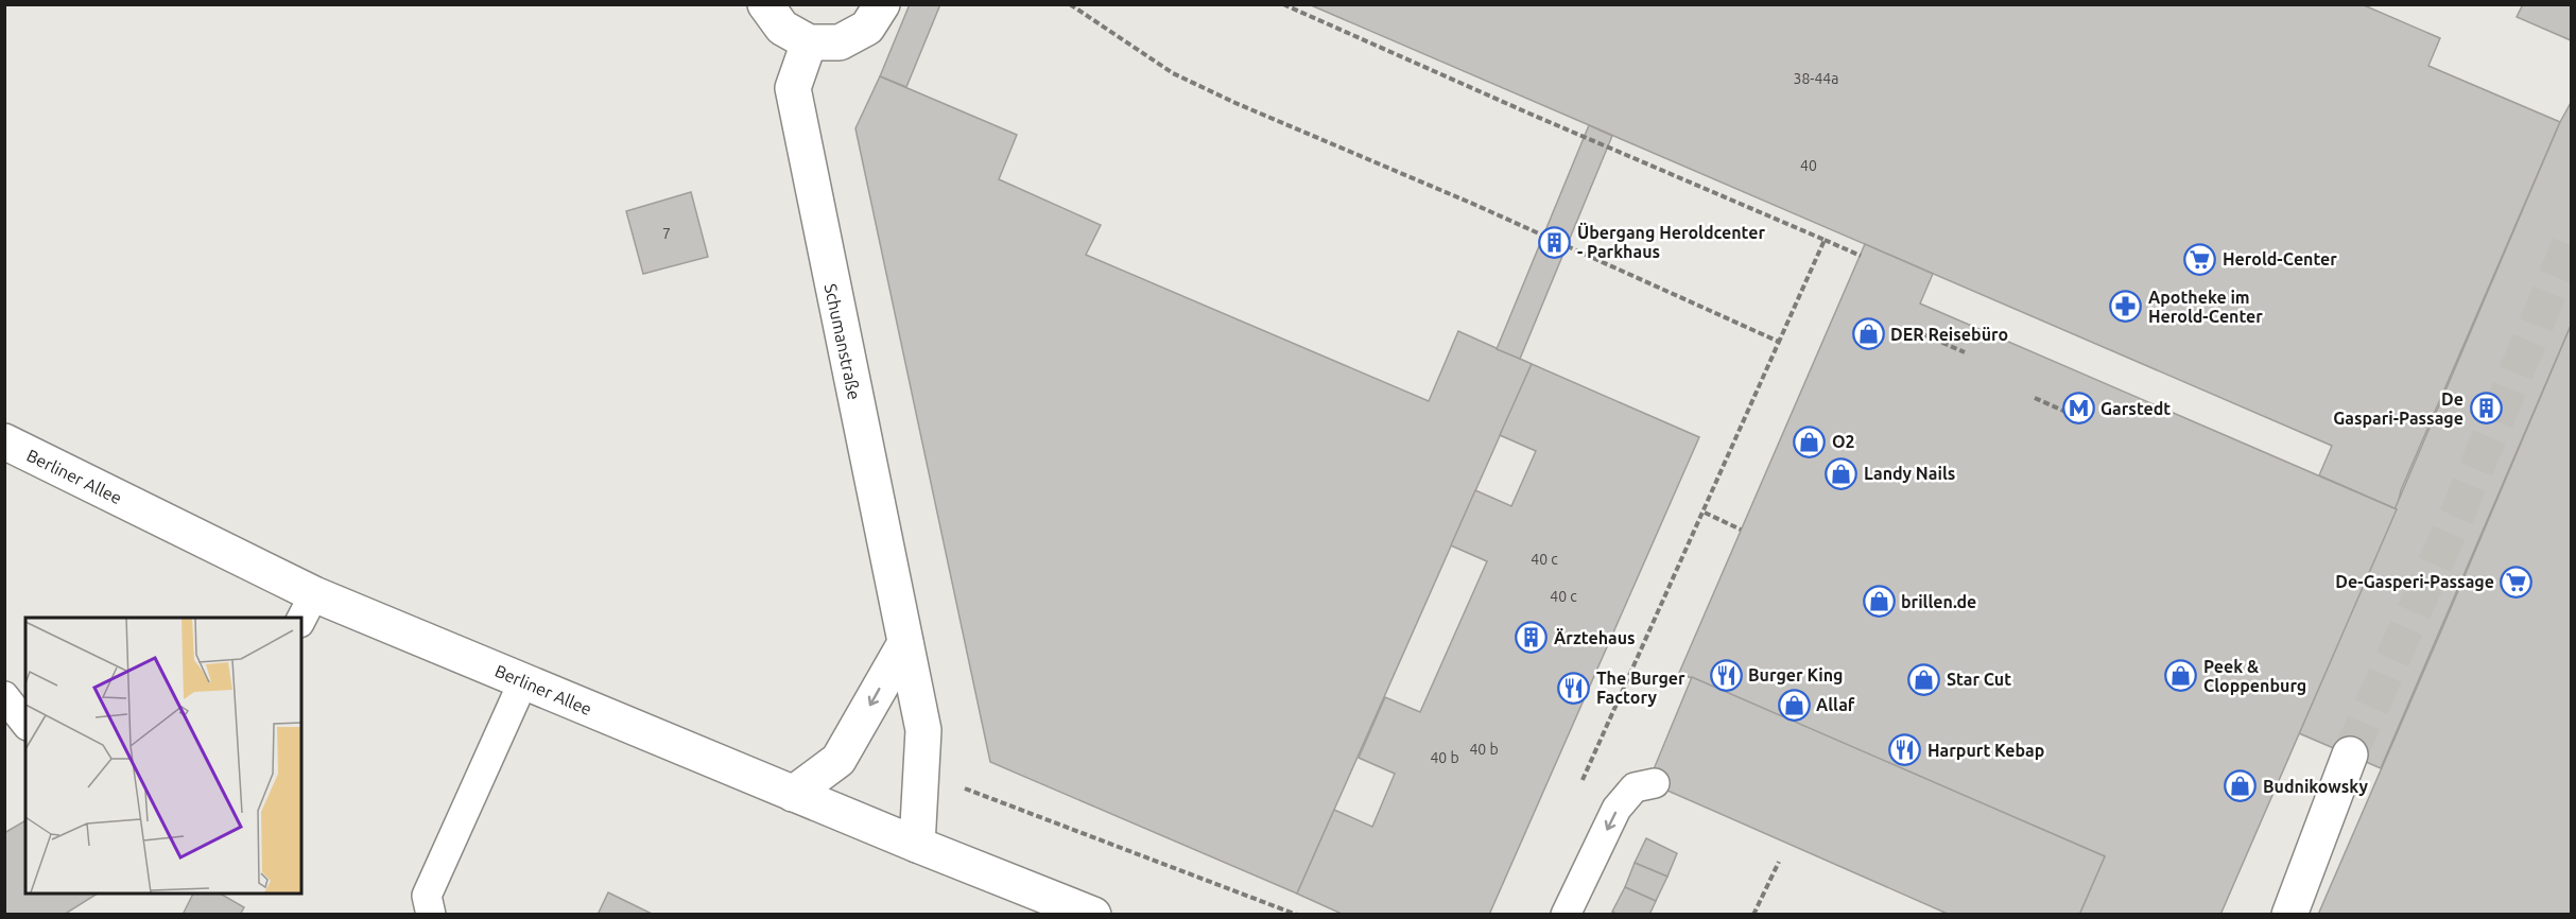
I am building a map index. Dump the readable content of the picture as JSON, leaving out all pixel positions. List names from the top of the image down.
{
  "streets": {
    "street": ["Schumanstraße", "Berliner Allee"]
  },
  "crossings": [
    ["Schumanstraße", "Berliner Allee"]
  ],
  "places": {
    "building": ["Übergang Heroldcenter - Parkhaus", "De Gaspari-Passage", "Ärztehaus"],
    "supermarket": ["Herold-Center", "De-Gasperi-Passage"],
    "pharmacy": ["Apotheke im Herold-Center"],
    "shop": [
      "DER Reisebüro",
      "O2",
      "Landy Nails",
      "brillen.de",
      "Peek & Cloppenburg",
      "Star Cut",
      "Allaf",
      "Budnikowsky"
    ],
    "metro station": ["Garstedt"],
    "restaurant": ["Burger King", "The Burger Factory", "Harpurt Kebap"]
  },
  "house_numbers": [
    "38-44a",
    "40",
    "7",
    "40 c",
    "40 c",
    "40 b",
    "40 b"
  ]
}
